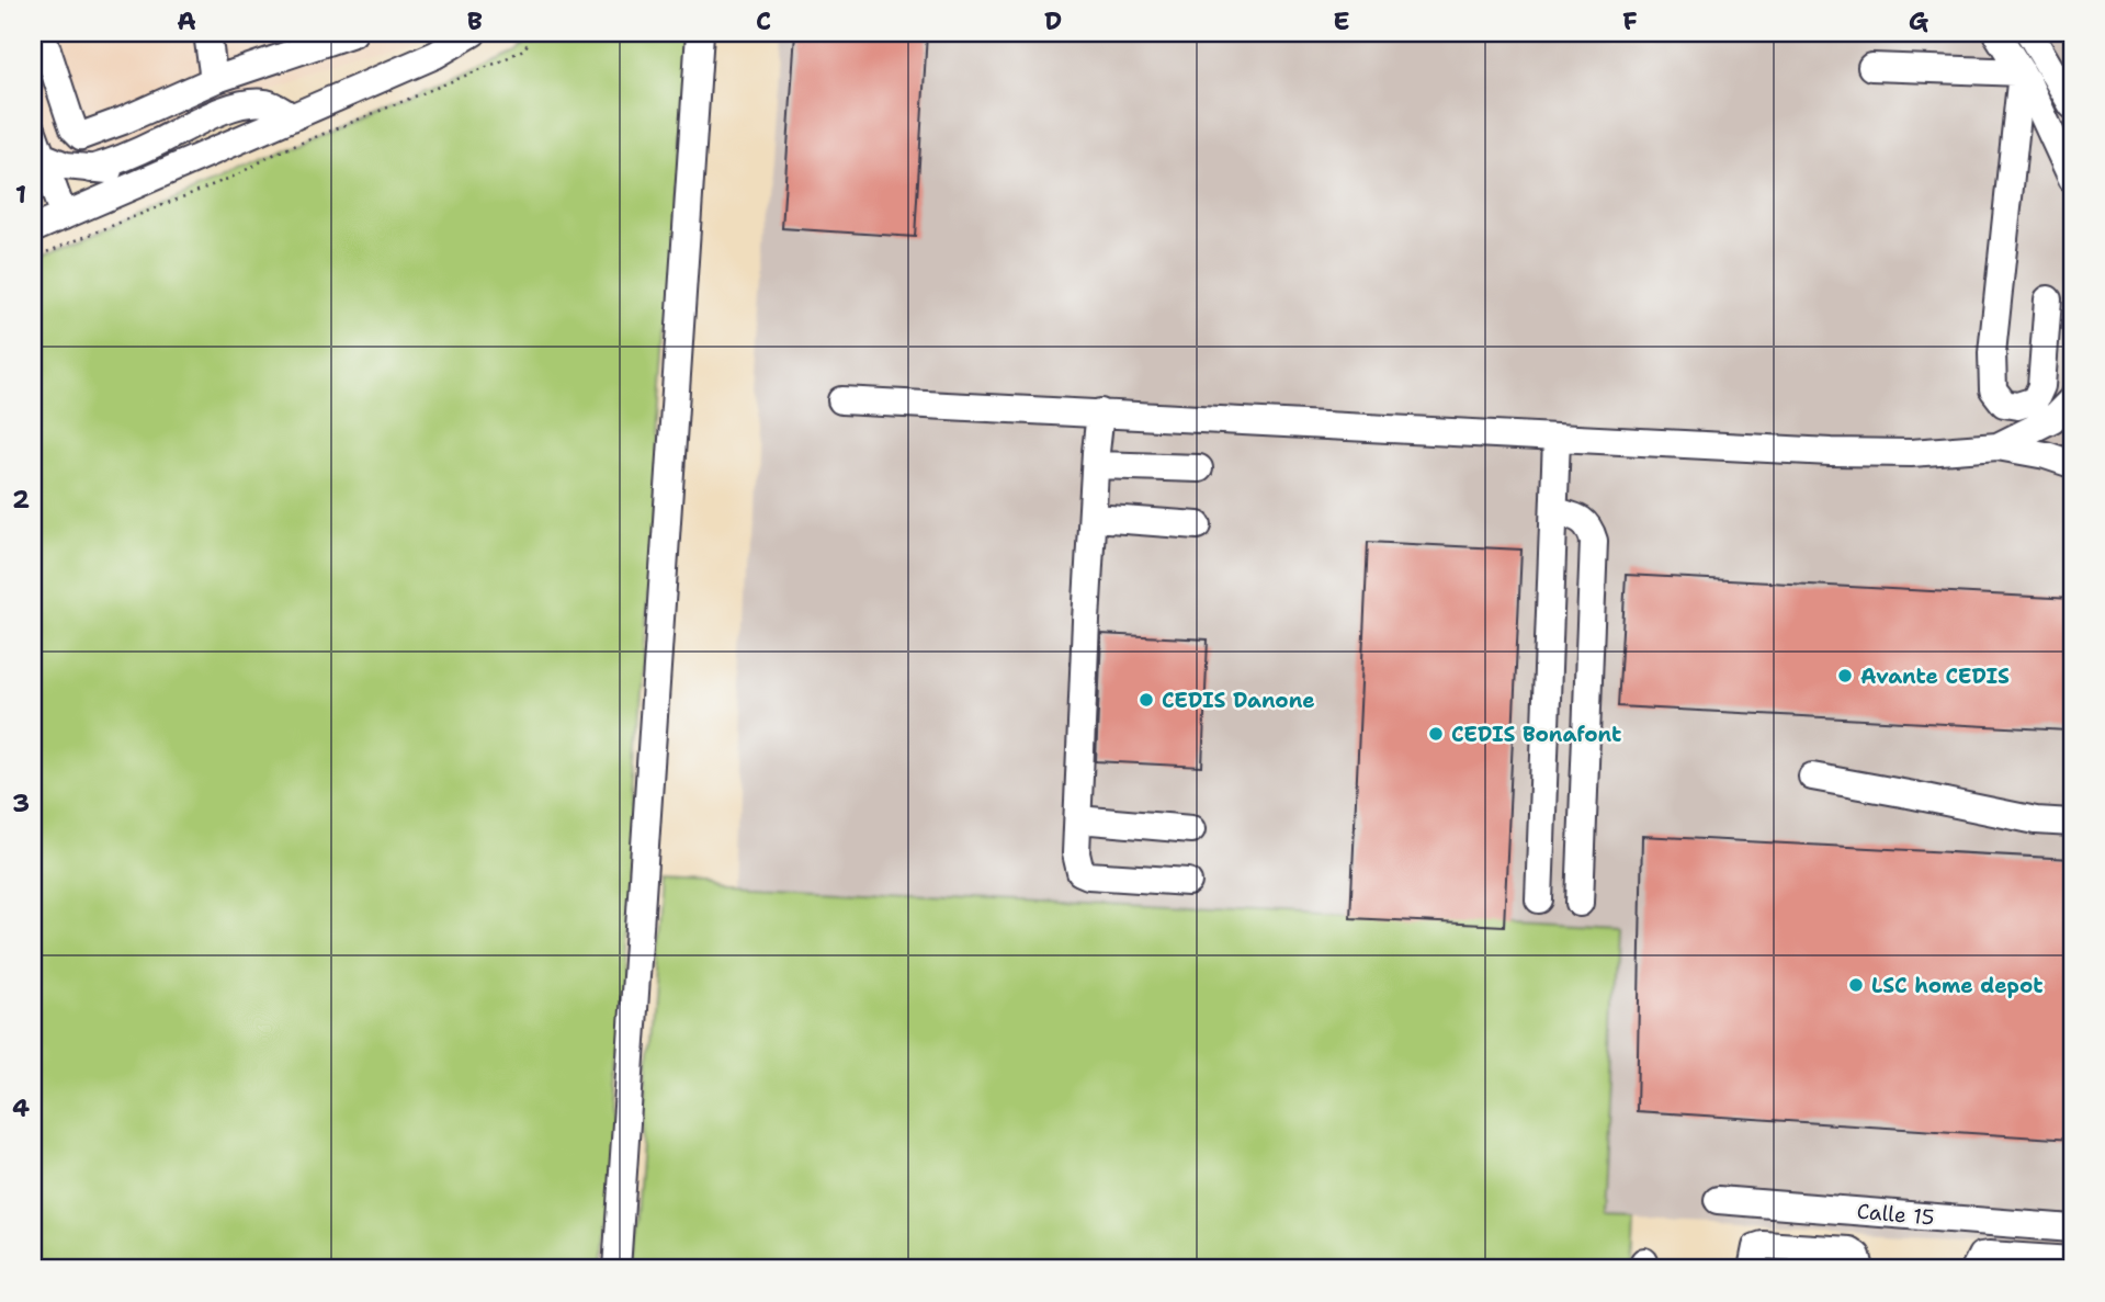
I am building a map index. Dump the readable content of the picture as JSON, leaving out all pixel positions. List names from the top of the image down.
{
  "streets": {
    "street": ["Calle 15"]
  },
  "places": [
    "Avante CEDIS",
    "CEDIS Danone",
    "CEDIS Bonafont",
    "LSC home depot"
  ],
  "grid": {
    "columns": [
      "A",
      "B",
      "C",
      "D",
      "E",
      "F",
      "G"
    ],
    "rows": [
      "1",
      "2",
      "3",
      "4"
    ]
  }
}
